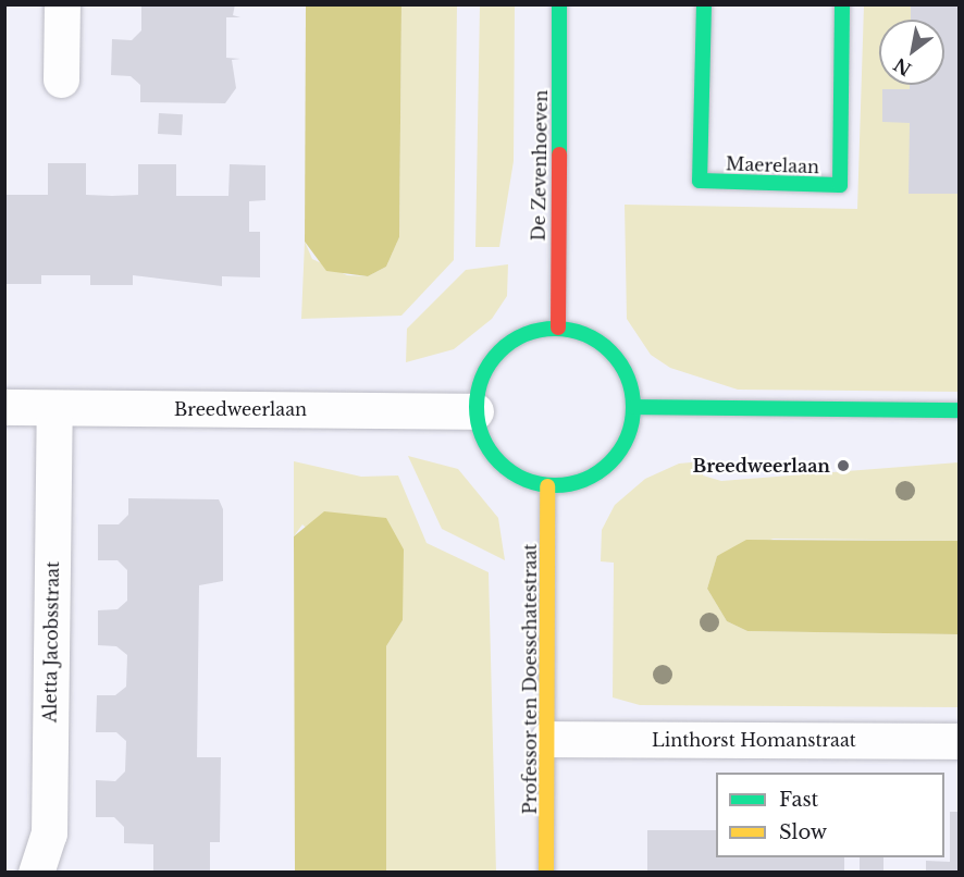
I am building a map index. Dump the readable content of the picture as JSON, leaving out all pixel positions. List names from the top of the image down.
{
  "streets": {
    "street": [
      "De Zevenhoeven",
      "Maerelaan",
      "Breedweerlaan",
      "Aletta Jacobsstraat",
      "Professor ten Doesschatestraat",
      "Linthorst Homanstraat"
    ]
  },
  "crossings": [
    ["De Zevenhoeven", "Breedweerlaan"],
    ["De Zevenhoeven", "Professor ten Doesschatestraat"],
    ["Breedweerlaan", "Aletta Jacobsstraat"],
    ["Breedweerlaan", "Professor ten Doesschatestraat"],
    ["Professor ten Doesschatestraat", "Linthorst Homanstraat"]
  ],
  "places": ["Breedweerlaan"],
  "legend": ["Fast", "Slow"],
  "north": "bottom left"
}
